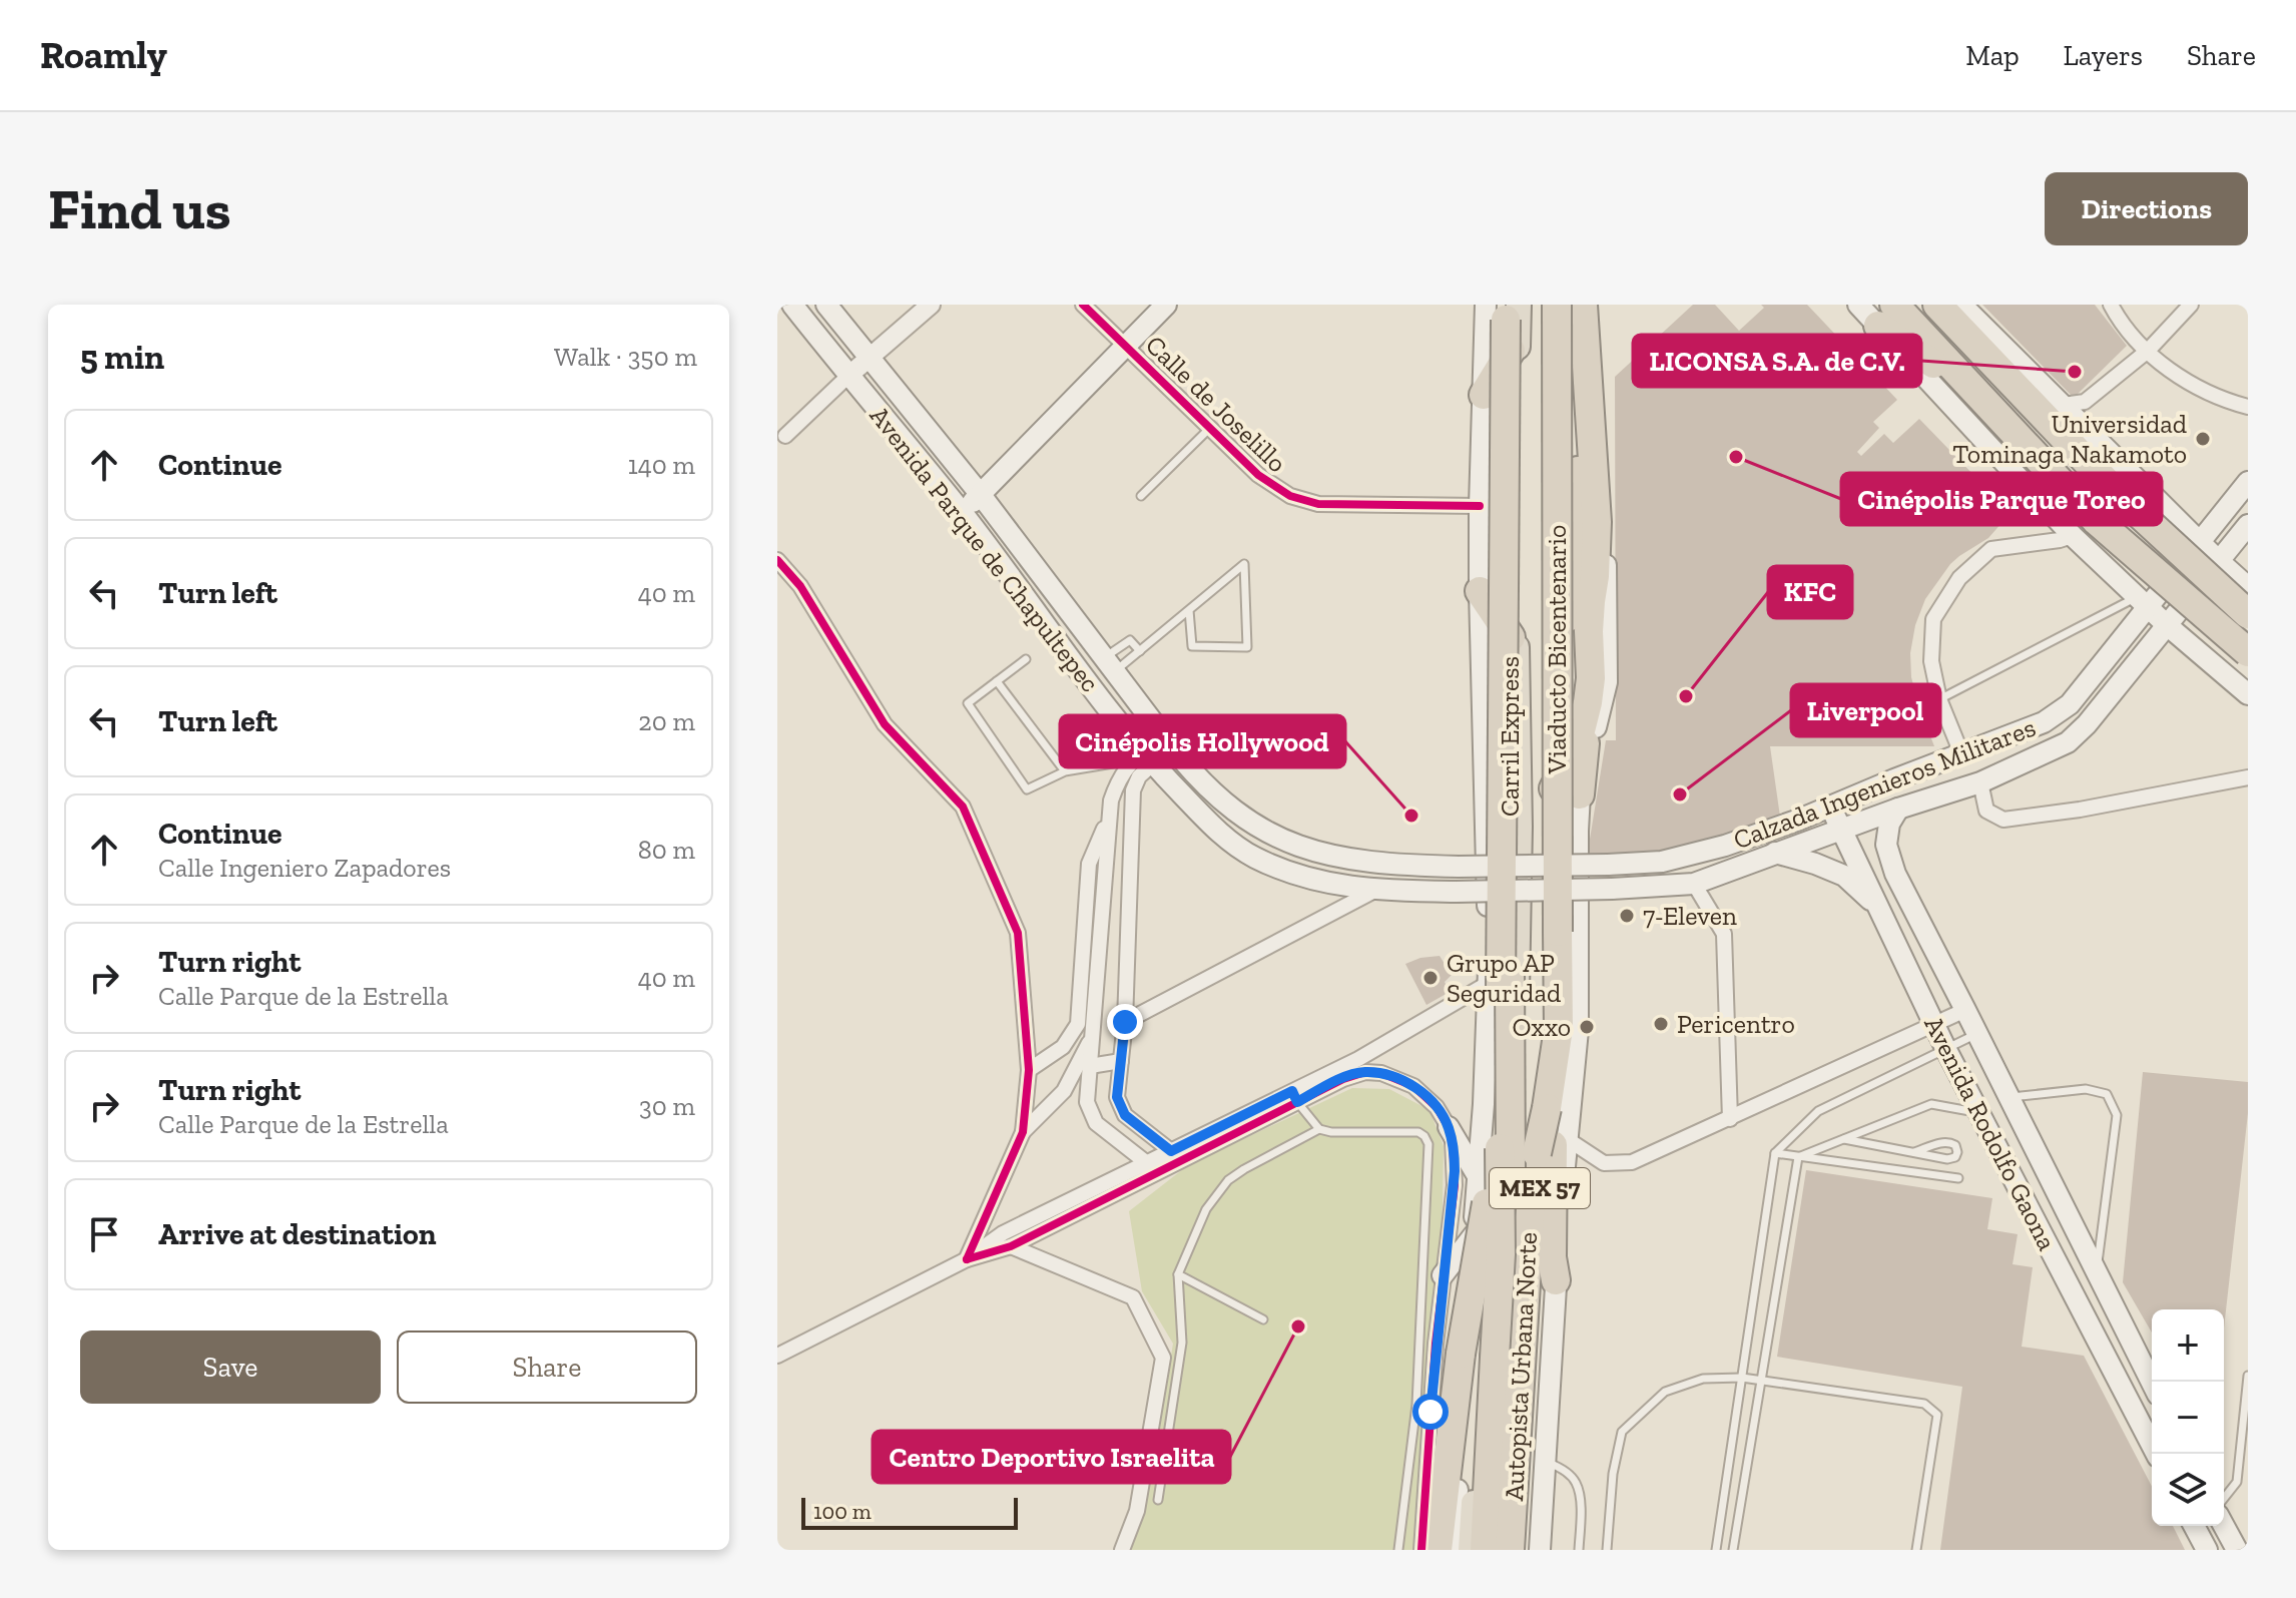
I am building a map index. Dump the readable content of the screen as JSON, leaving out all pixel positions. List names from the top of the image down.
{
  "streets": {
    "highway": [
      "Viaducto Bicentenario",
      "Carril Express",
      "MEX 57",
      "Autopista Urbana Norte"
    ],
    "main road": ["Avenida Parque de Chapultepec", "Calzada Ingenieros Militares", "Avenida Rodolfo Gaona"],
    "street": ["Calle de Joselillo"]
  },
  "crossings": [
    ["Avenida Parque de Chapultepec", "Calzada Ingenieros Militares"],
    ["Viaducto Bicentenario", "Carril Express"],
    ["Viaducto Bicentenario", "Autopista Urbana Norte"],
    ["Carril Express", "Autopista Urbana Norte"],
    ["Calzada Ingenieros Militares", "Avenida Rodolfo Gaona"]
  ],
  "places": [
    "LICONSA S.A. de C.V.",
    "Universidad Tominaga Nakamoto",
    "Cinépolis Parque Toreo",
    "KFC",
    "Liverpool",
    "Cinépolis Hollywood",
    "7-Eleven",
    "Grupo AP Seguridad",
    "Pericentro",
    "Oxxo",
    "Centro Deportivo Israelita"
  ],
  "scale_bar": "100 m",
  "page": {
    "header": "Roamly",
    "nav": ["Map", "Layers", "Share"],
    "buttons": [
      "Directions",
      ["Save", "Share"]
    ],
    "title": "Find us",
    "heading": ["5 min", "Walk · 350 m"],
    "list": [
      ["Continue", "140 m"],
      ["Turn left", "40 m"],
      ["Turn left", "20 m"],
      ["Continue", "Calle Ingeniero Zapadores", "80 m"],
      ["Turn right", "Calle Parque de la Estrella", "40 m"],
      ["Turn right", "Calle Parque de la Estrella", "30 m"],
      "Arrive at destination"
    ],
    "map_buttons": ["+", "−"],
    "scale": "100 m"
  }
}
